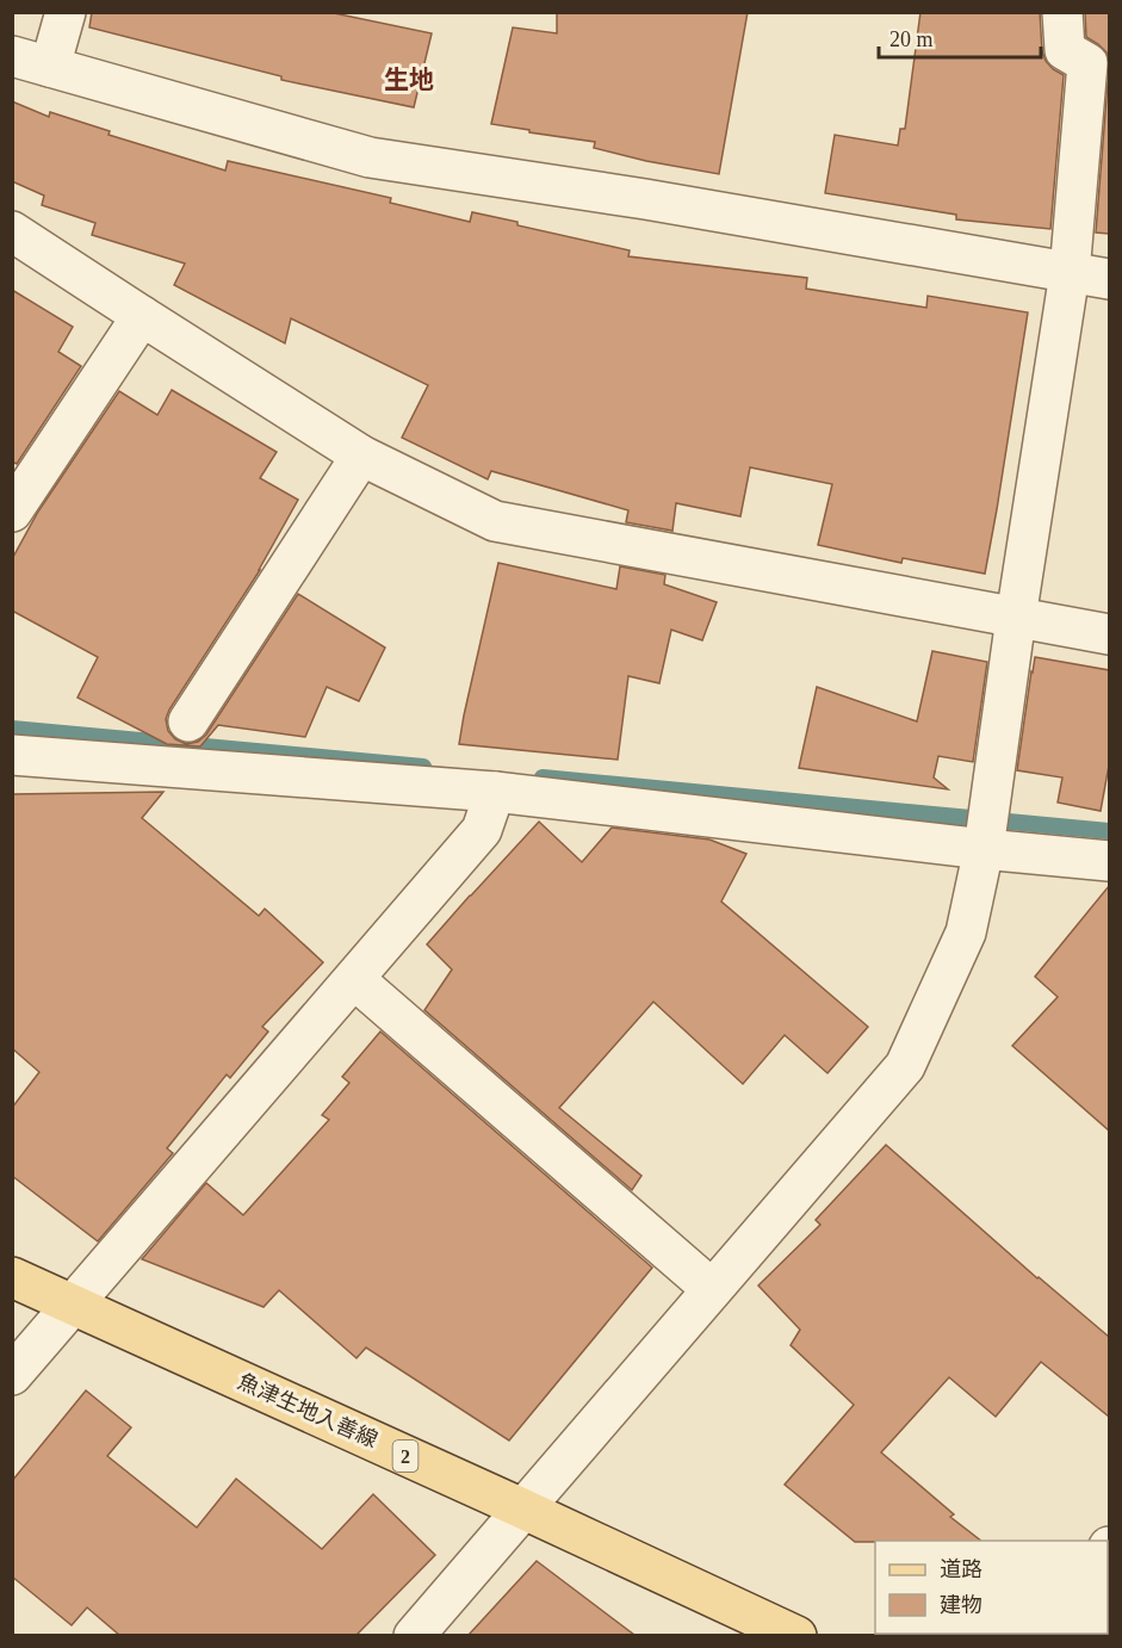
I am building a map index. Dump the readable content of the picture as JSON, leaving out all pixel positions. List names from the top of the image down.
{
  "streets": {
    "main road": ["魚津生地入善線", "2"]
  },
  "districts": ["生地"],
  "legend": ["道路", "建物"],
  "scale_bar": "20 m"
}
